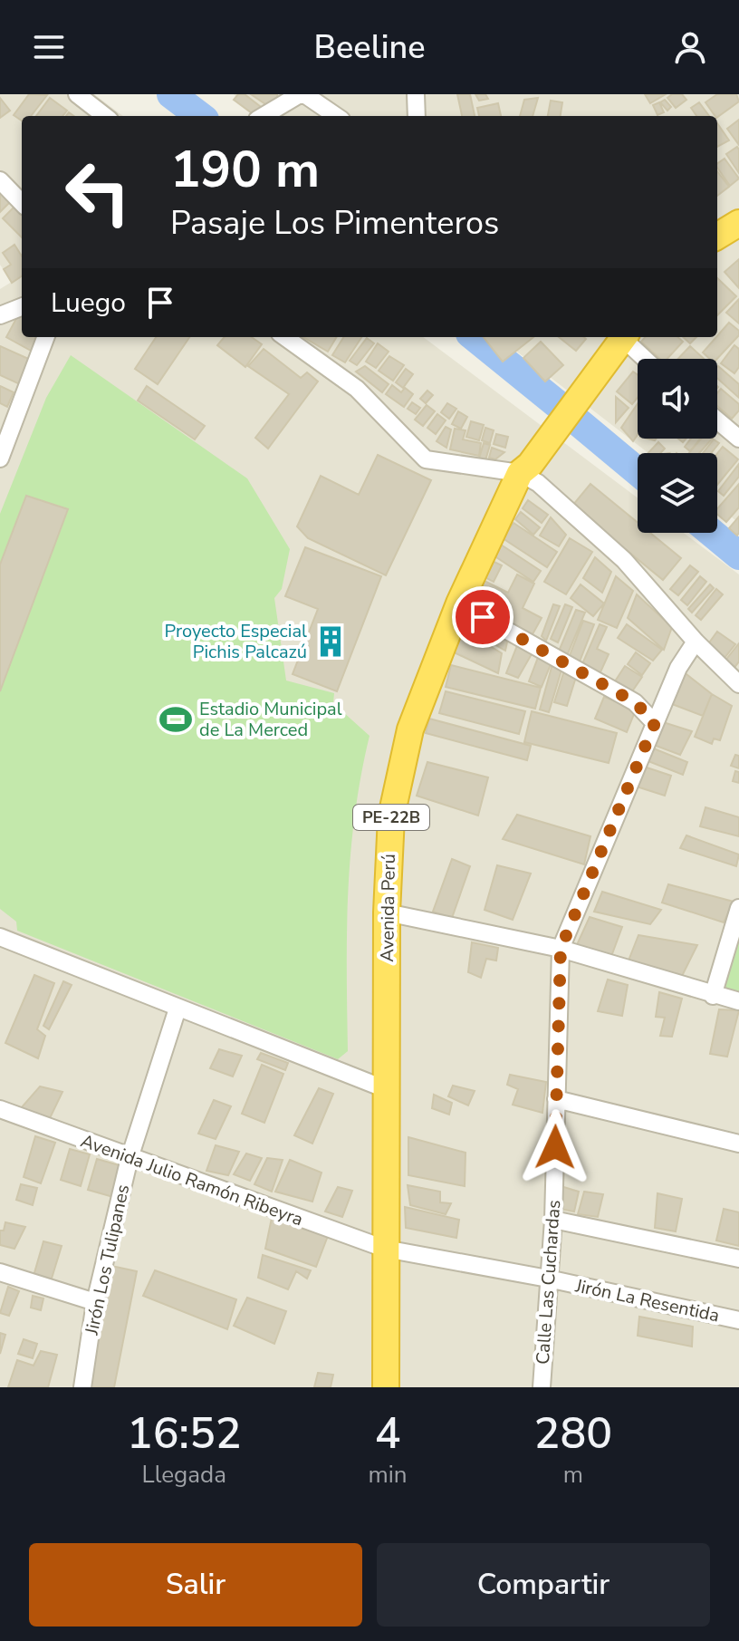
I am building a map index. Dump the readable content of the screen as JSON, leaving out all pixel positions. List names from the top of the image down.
{
  "streets": {
    "highway": ["PE-22B", "Avenida Perú"],
    "street": [
      "Avenida Julio Ramón Ribeyra",
      "Jirón Los Tulipanes",
      "Calle Las Cuchardas",
      "Jirón La Resentida"
    ]
  },
  "crossings": [
    ["Avenida Perú", "Avenida Julio Ramón Ribeyra"],
    ["Avenida Perú", "Jirón La Resentida"],
    ["Avenida Julio Ramón Ribeyra", "Jirón Los Tulipanes"],
    ["Avenida Julio Ramón Ribeyra", "Jirón La Resentida"],
    ["Calle Las Cuchardas", "Jirón La Resentida"]
  ],
  "places": {
    "building": ["Proyecto Especial Pichis Palcazú"],
    "sports": ["Estadio Municipal de La Merced"]
  },
  "page": {
    "header": "Beeline",
    "turn": ["190 m", "Pasaje Los Pimenteros"],
    "then": "Luego",
    "eta": [
      "16:52",
      "Llegada",
      "4",
      "min",
      "280",
      "m"
    ],
    "buttons": ["Salir", "Compartir"]
  }
}
